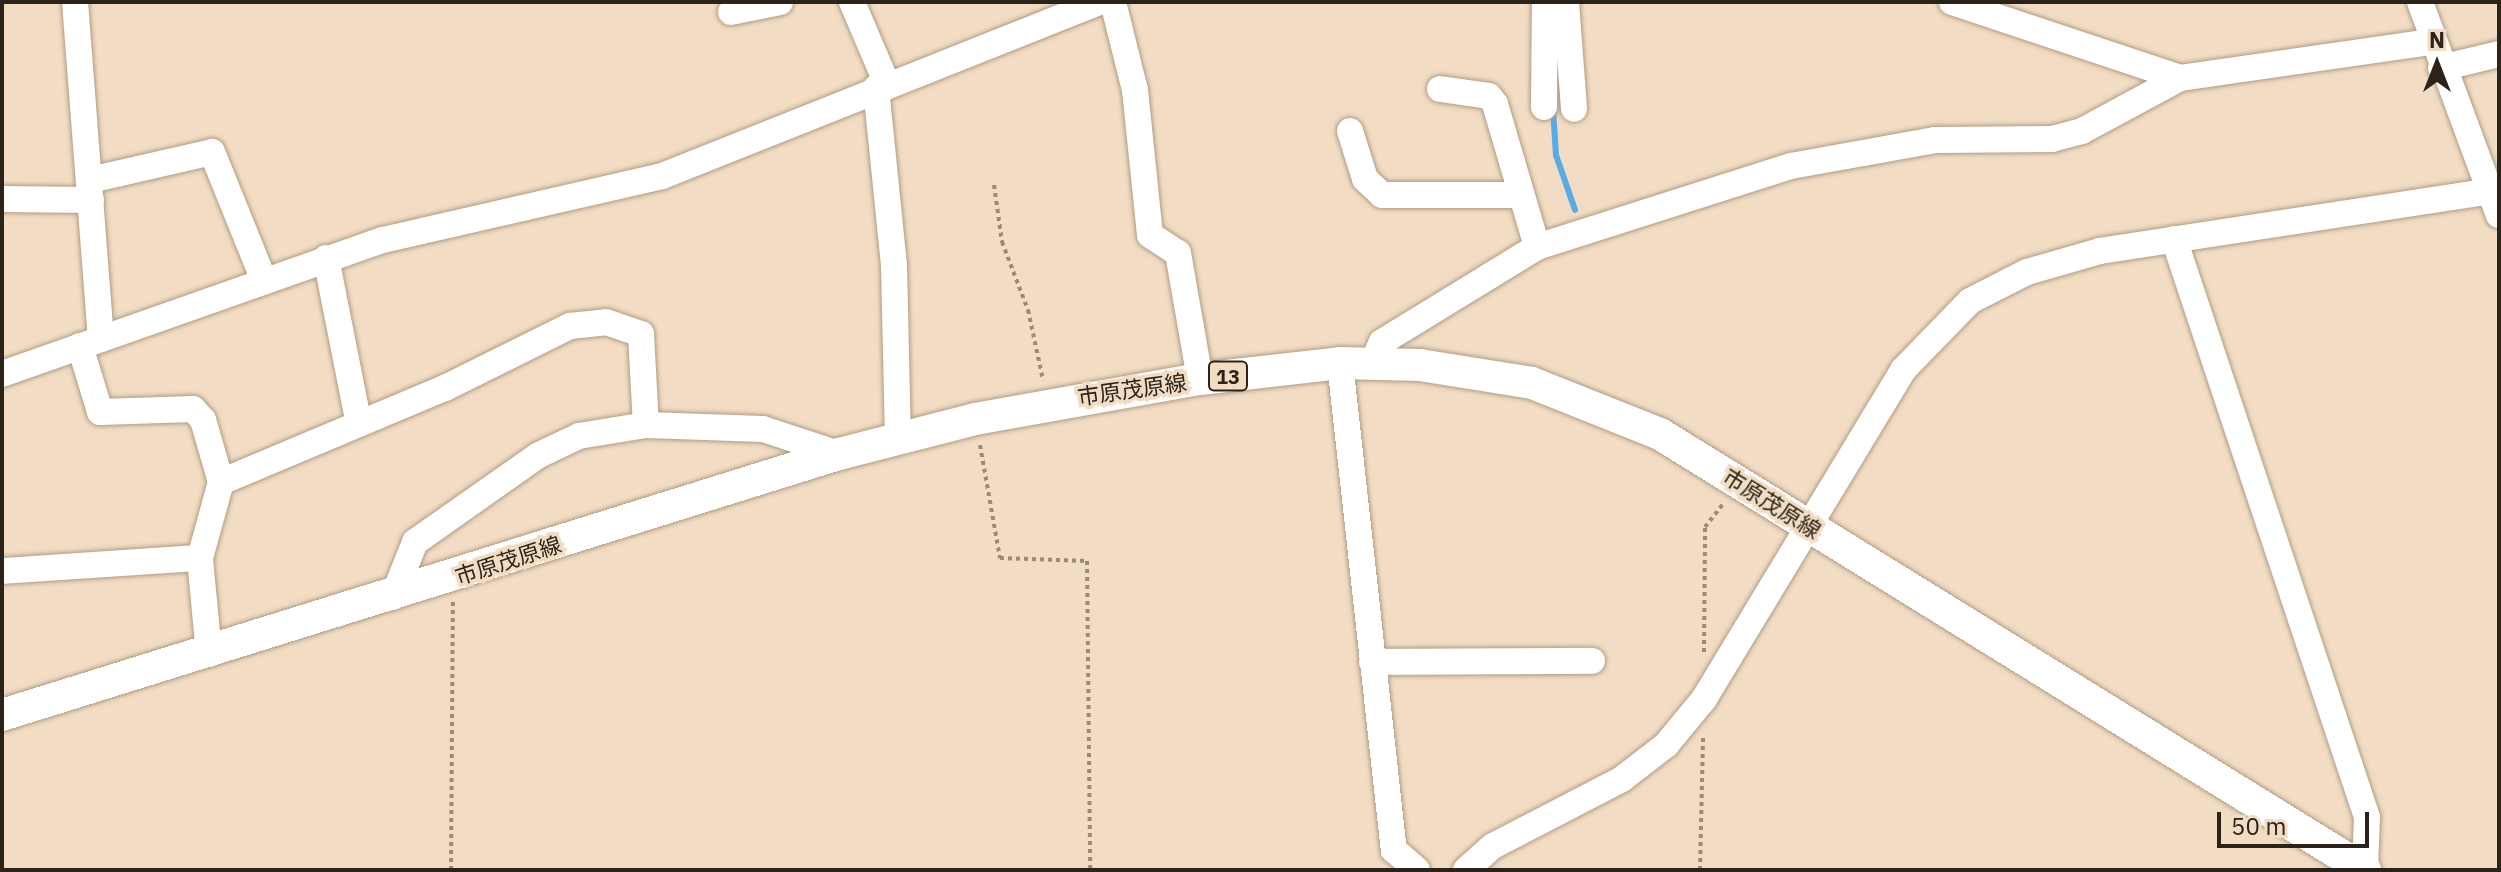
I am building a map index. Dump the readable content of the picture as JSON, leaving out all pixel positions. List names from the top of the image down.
{
  "streets": {
    "main road": ["13", "市原茂原線"]
  },
  "scale_bar": "50 m",
  "north": "top"
}
